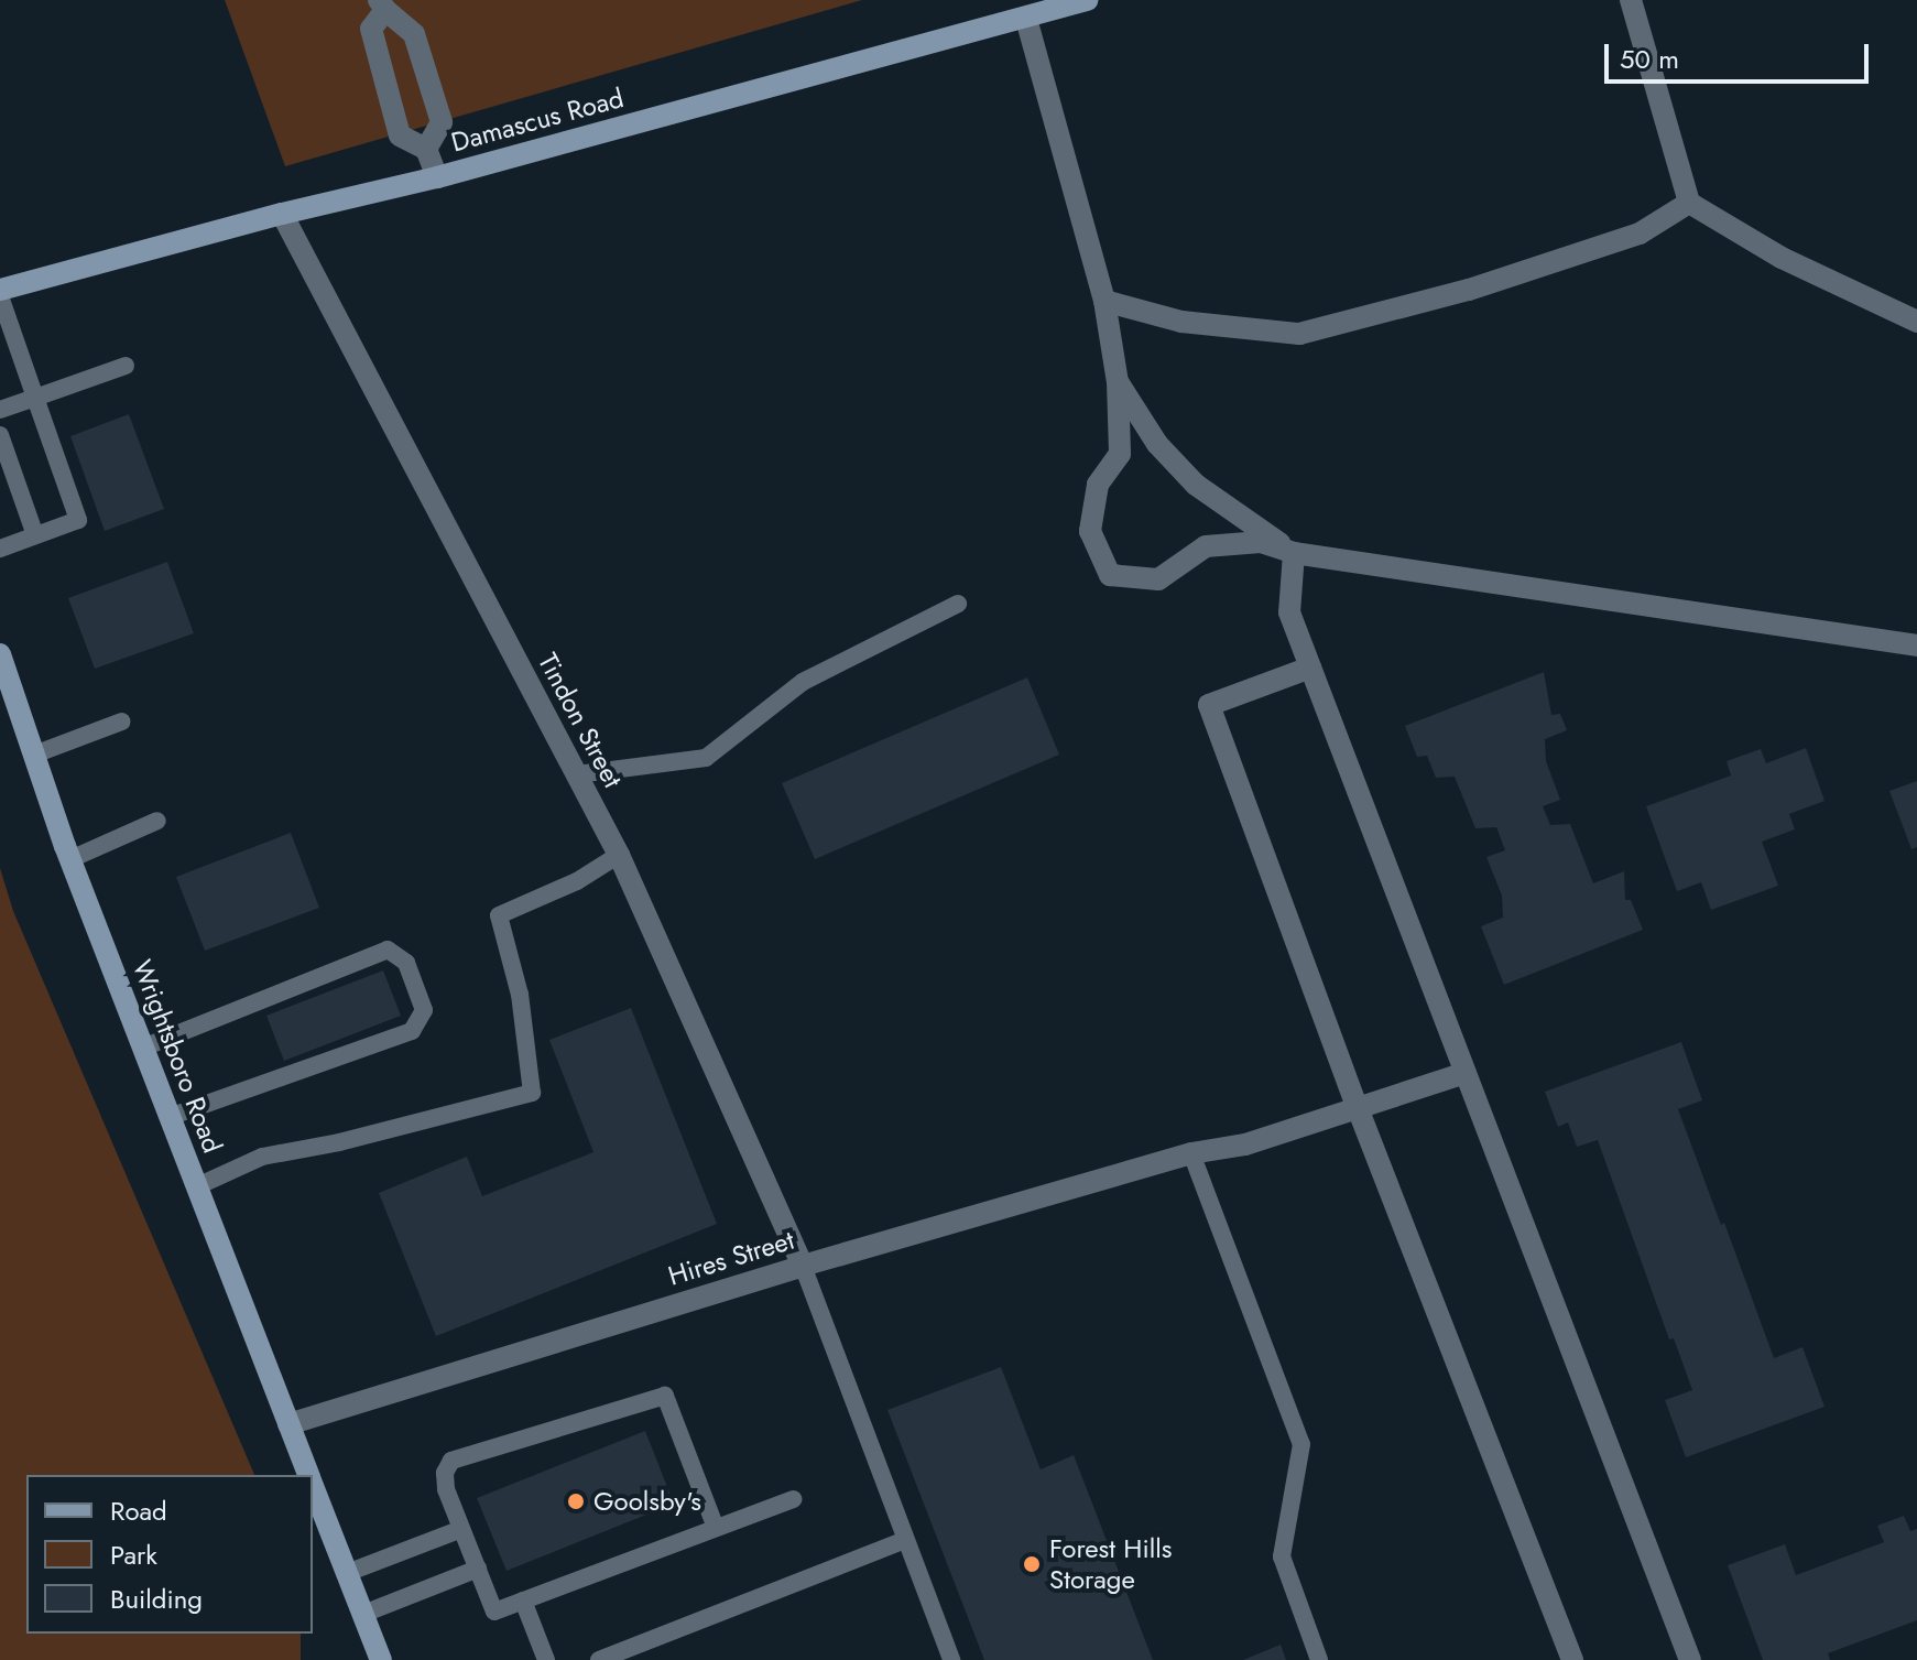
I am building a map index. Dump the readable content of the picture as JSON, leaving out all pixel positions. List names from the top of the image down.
{
  "streets": {
    "street": [
      "Damascus Road",
      "Tindon Street",
      "Wrightsboro Road",
      "Hires Street"
    ]
  },
  "crossings": [
    ["Damascus Road", "Tindon Street"],
    ["Tindon Street", "Hires Street"],
    ["Wrightsboro Road", "Hires Street"]
  ],
  "places": ["Goolsby's", "Forest Hills Storage"],
  "legend": ["Road", "Park", "Building"],
  "scale_bar": "50 m"
}
